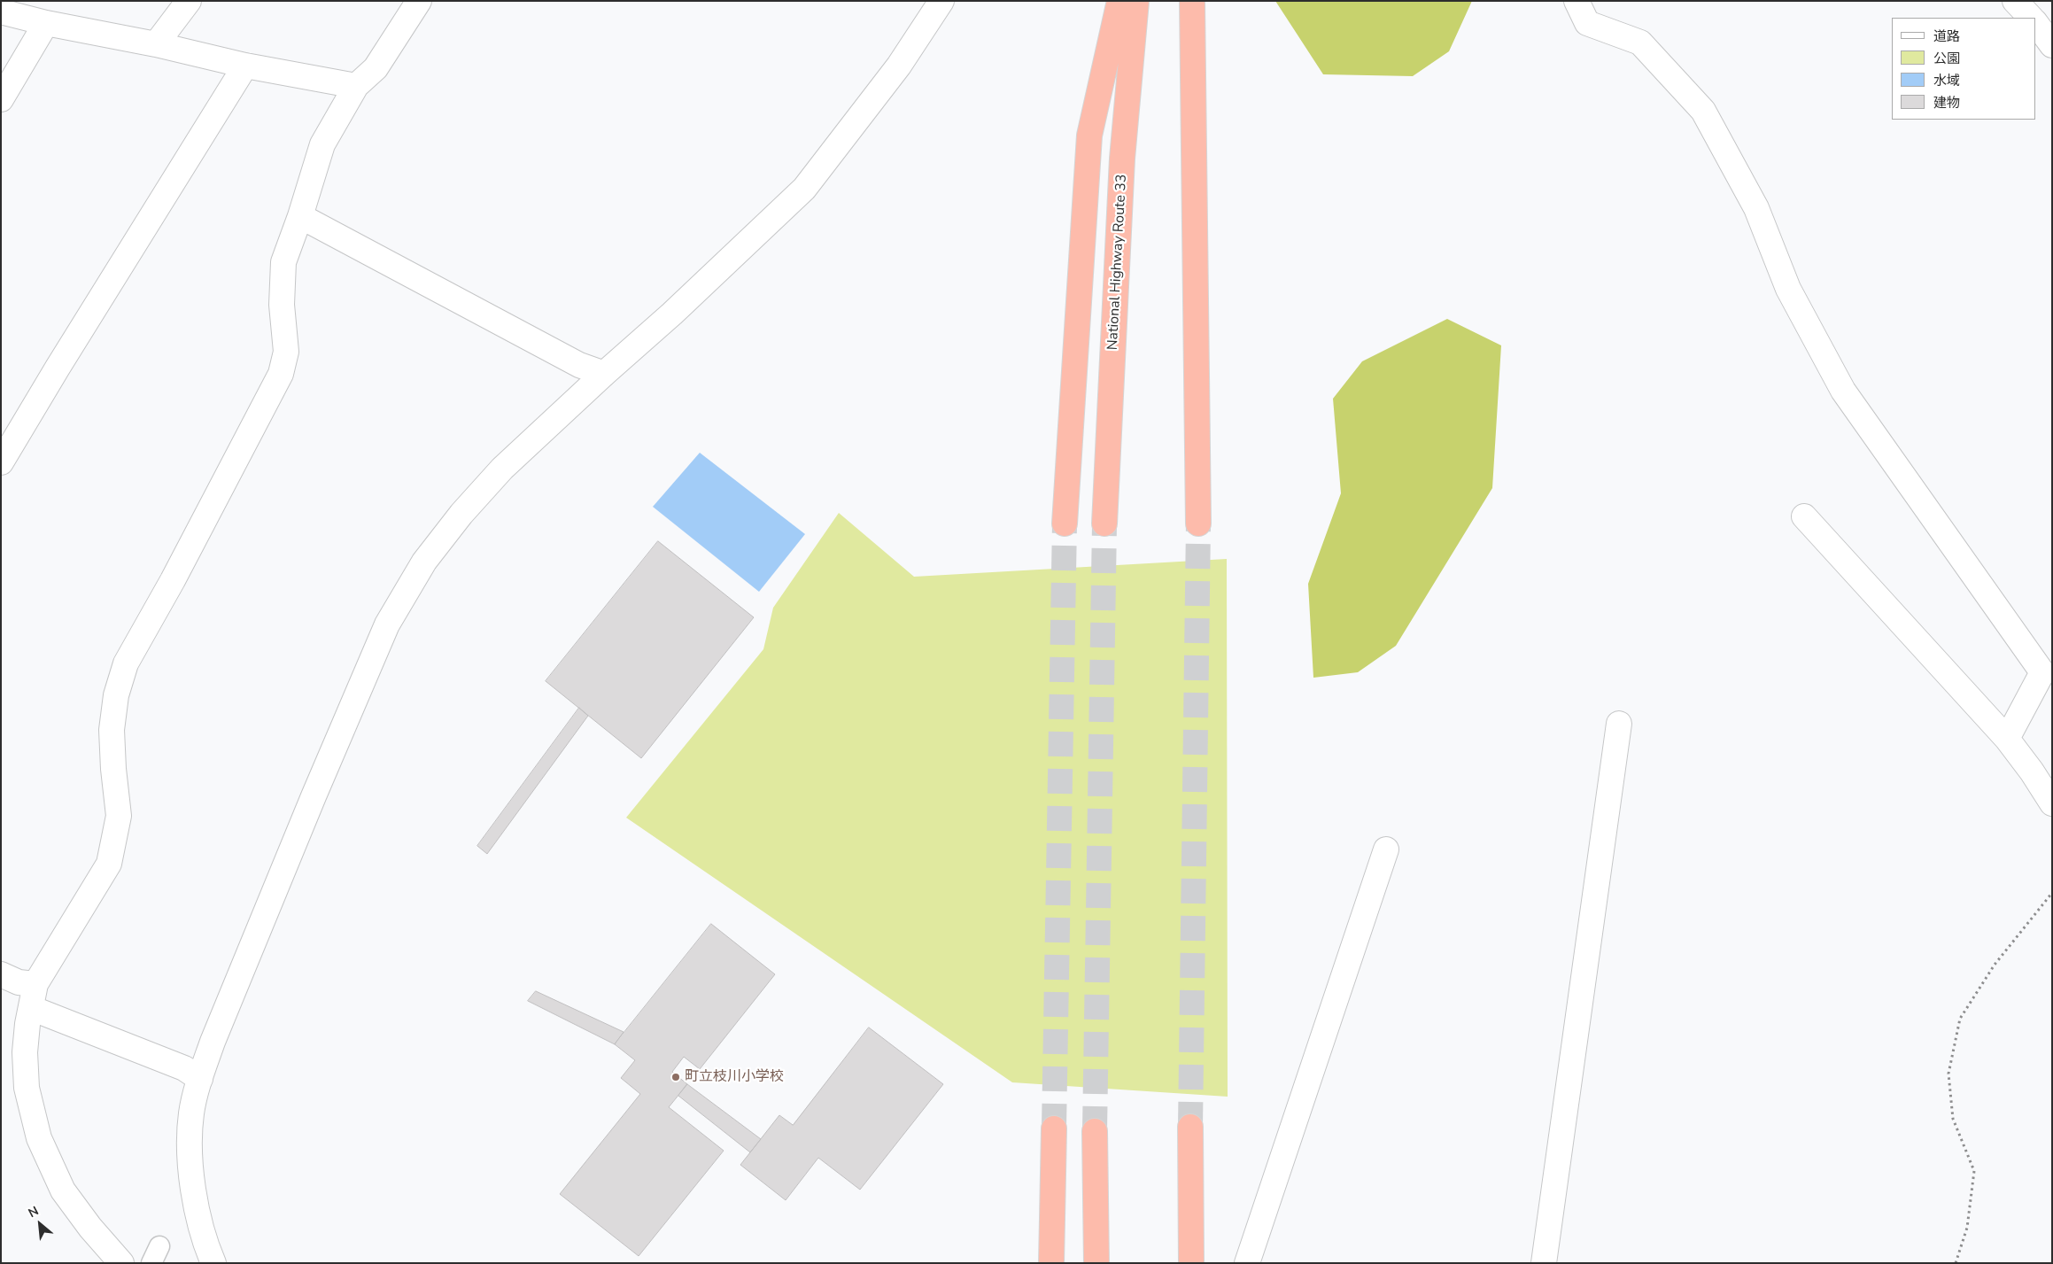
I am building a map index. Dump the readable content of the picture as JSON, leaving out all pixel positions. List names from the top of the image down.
{
  "streets": {
    "highway": ["National Highway Route 33"]
  },
  "places": ["町立枝川小学校"],
  "legend": [
    "道路",
    "公園",
    "水域",
    "建物"
  ],
  "north": "top left"
}
